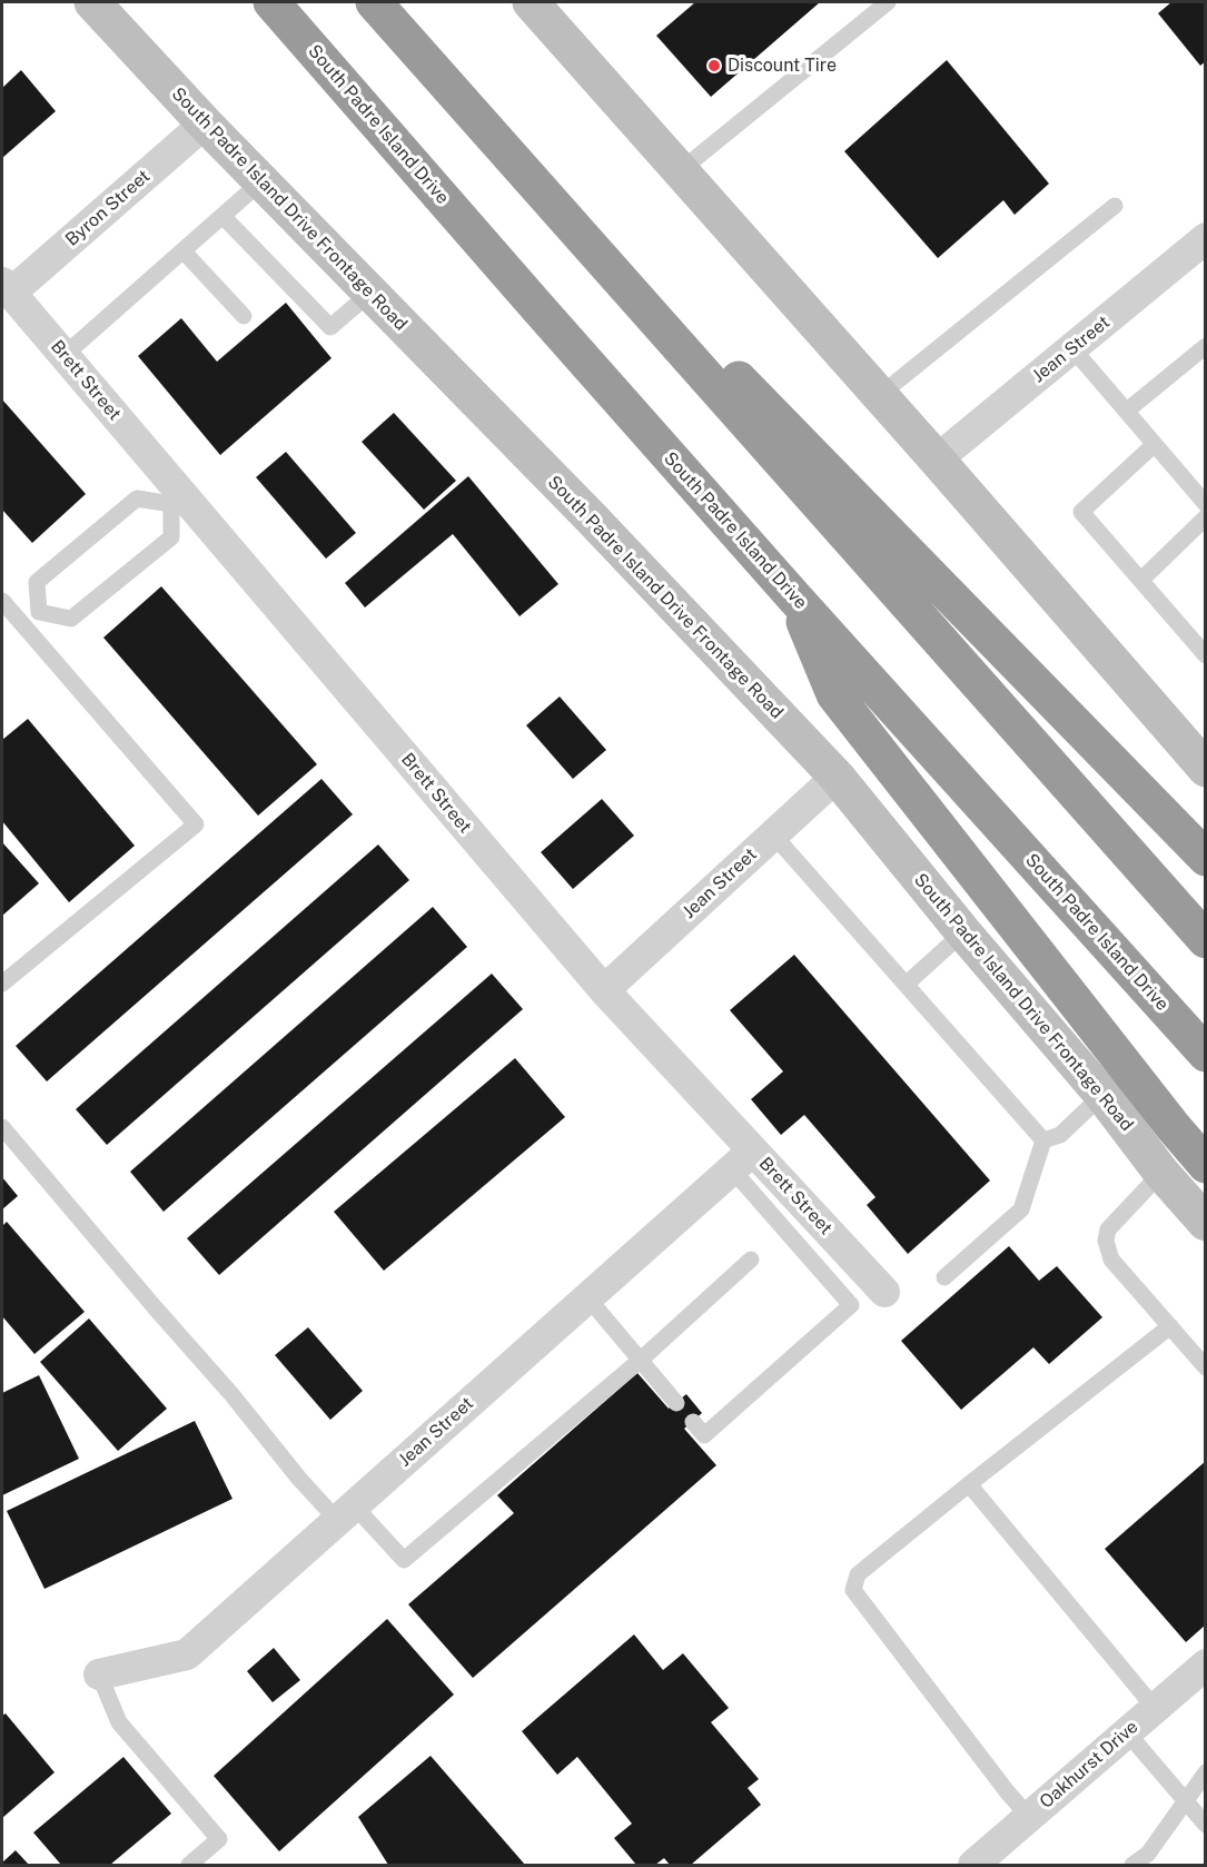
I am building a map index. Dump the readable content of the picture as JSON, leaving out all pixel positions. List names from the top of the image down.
{
  "streets": {
    "highway": ["South Padre Island Drive"],
    "main road": ["South Padre Island Drive Frontage Road"],
    "street": [
      "Byron Street",
      "Jean Street",
      "Brett Street",
      "Oakhurst Drive"
    ]
  },
  "crossings": [
    ["Byron Street", "South Padre Island Drive Frontage Road"],
    ["Byron Street", "Brett Street"],
    ["South Padre Island Drive Frontage Road", "Jean Street"],
    ["Jean Street", "Brett Street"]
  ],
  "places": ["Discount Tire"]
}
